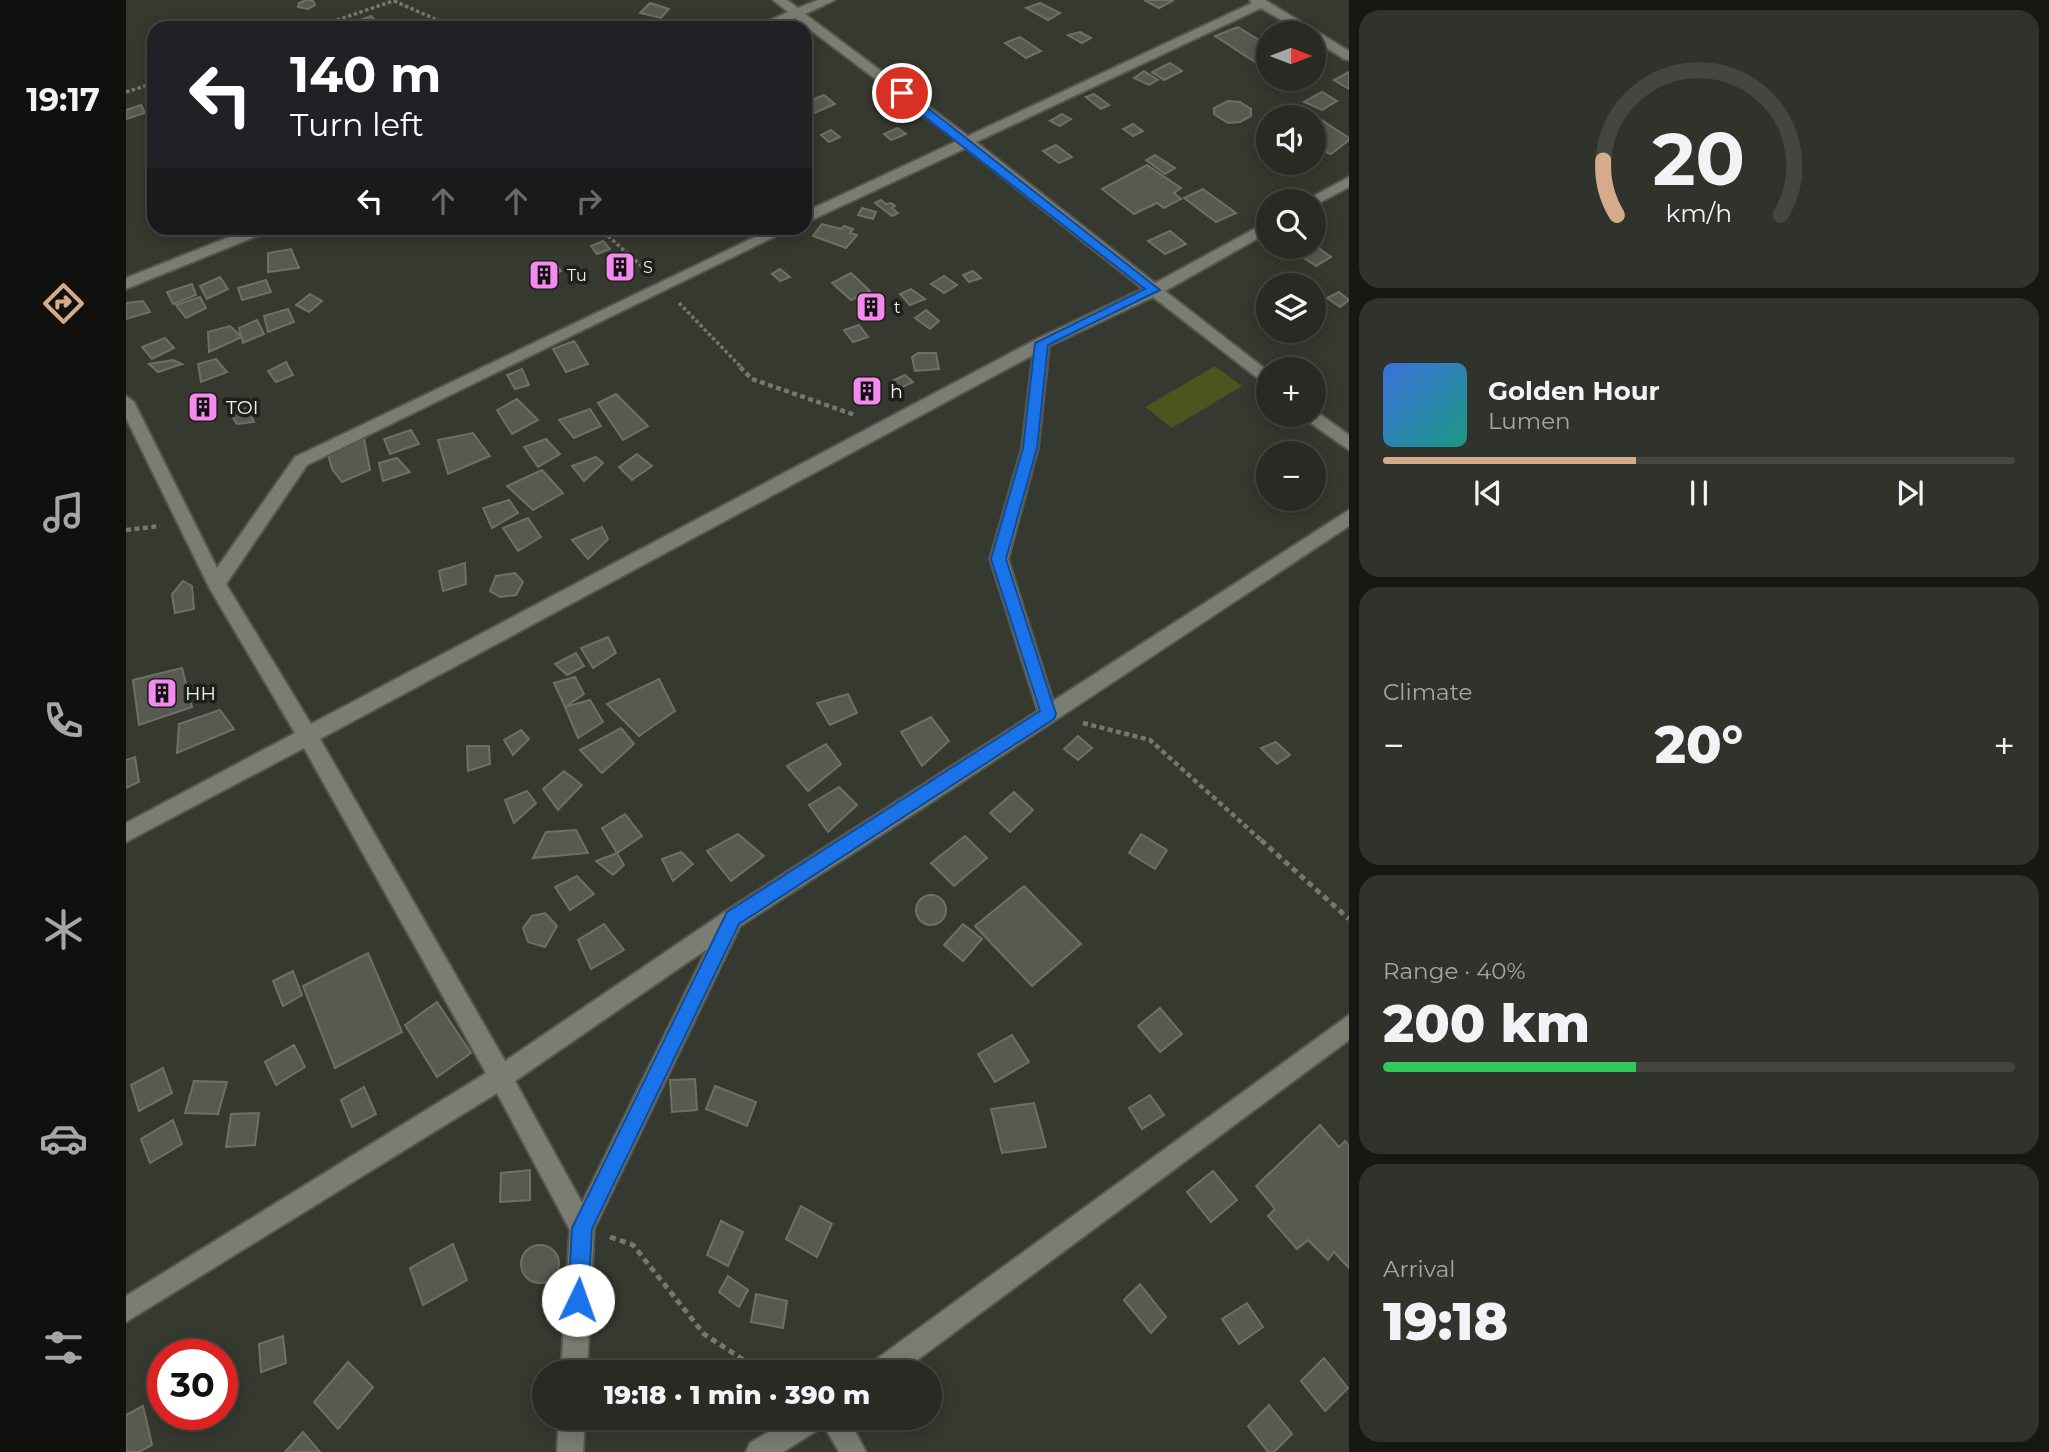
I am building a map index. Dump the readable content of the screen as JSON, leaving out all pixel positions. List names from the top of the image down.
{
  "places": {
    "building": [
      "S",
      "Tu",
      "t",
      "h",
      "TOI",
      "HH"
    ]
  },
  "north": "right",
  "page": {
    "tabs": "19:17",
    "map_buttons": ["+", "−"],
    "turn": ["140 m", "Turn left"],
    "song": ["Golden Hour", "Lumen"],
    "tile": [
      "Climate",
      ["Range · 40%", "200 km"],
      ["Arrival", "19:18"]
    ],
    "heat": ["−", "20°", "+"],
    "limit": "30",
    "trip": "19:18 · 1 min · 390 m",
    "gauge": ["20", "km/h"]
  }
}
